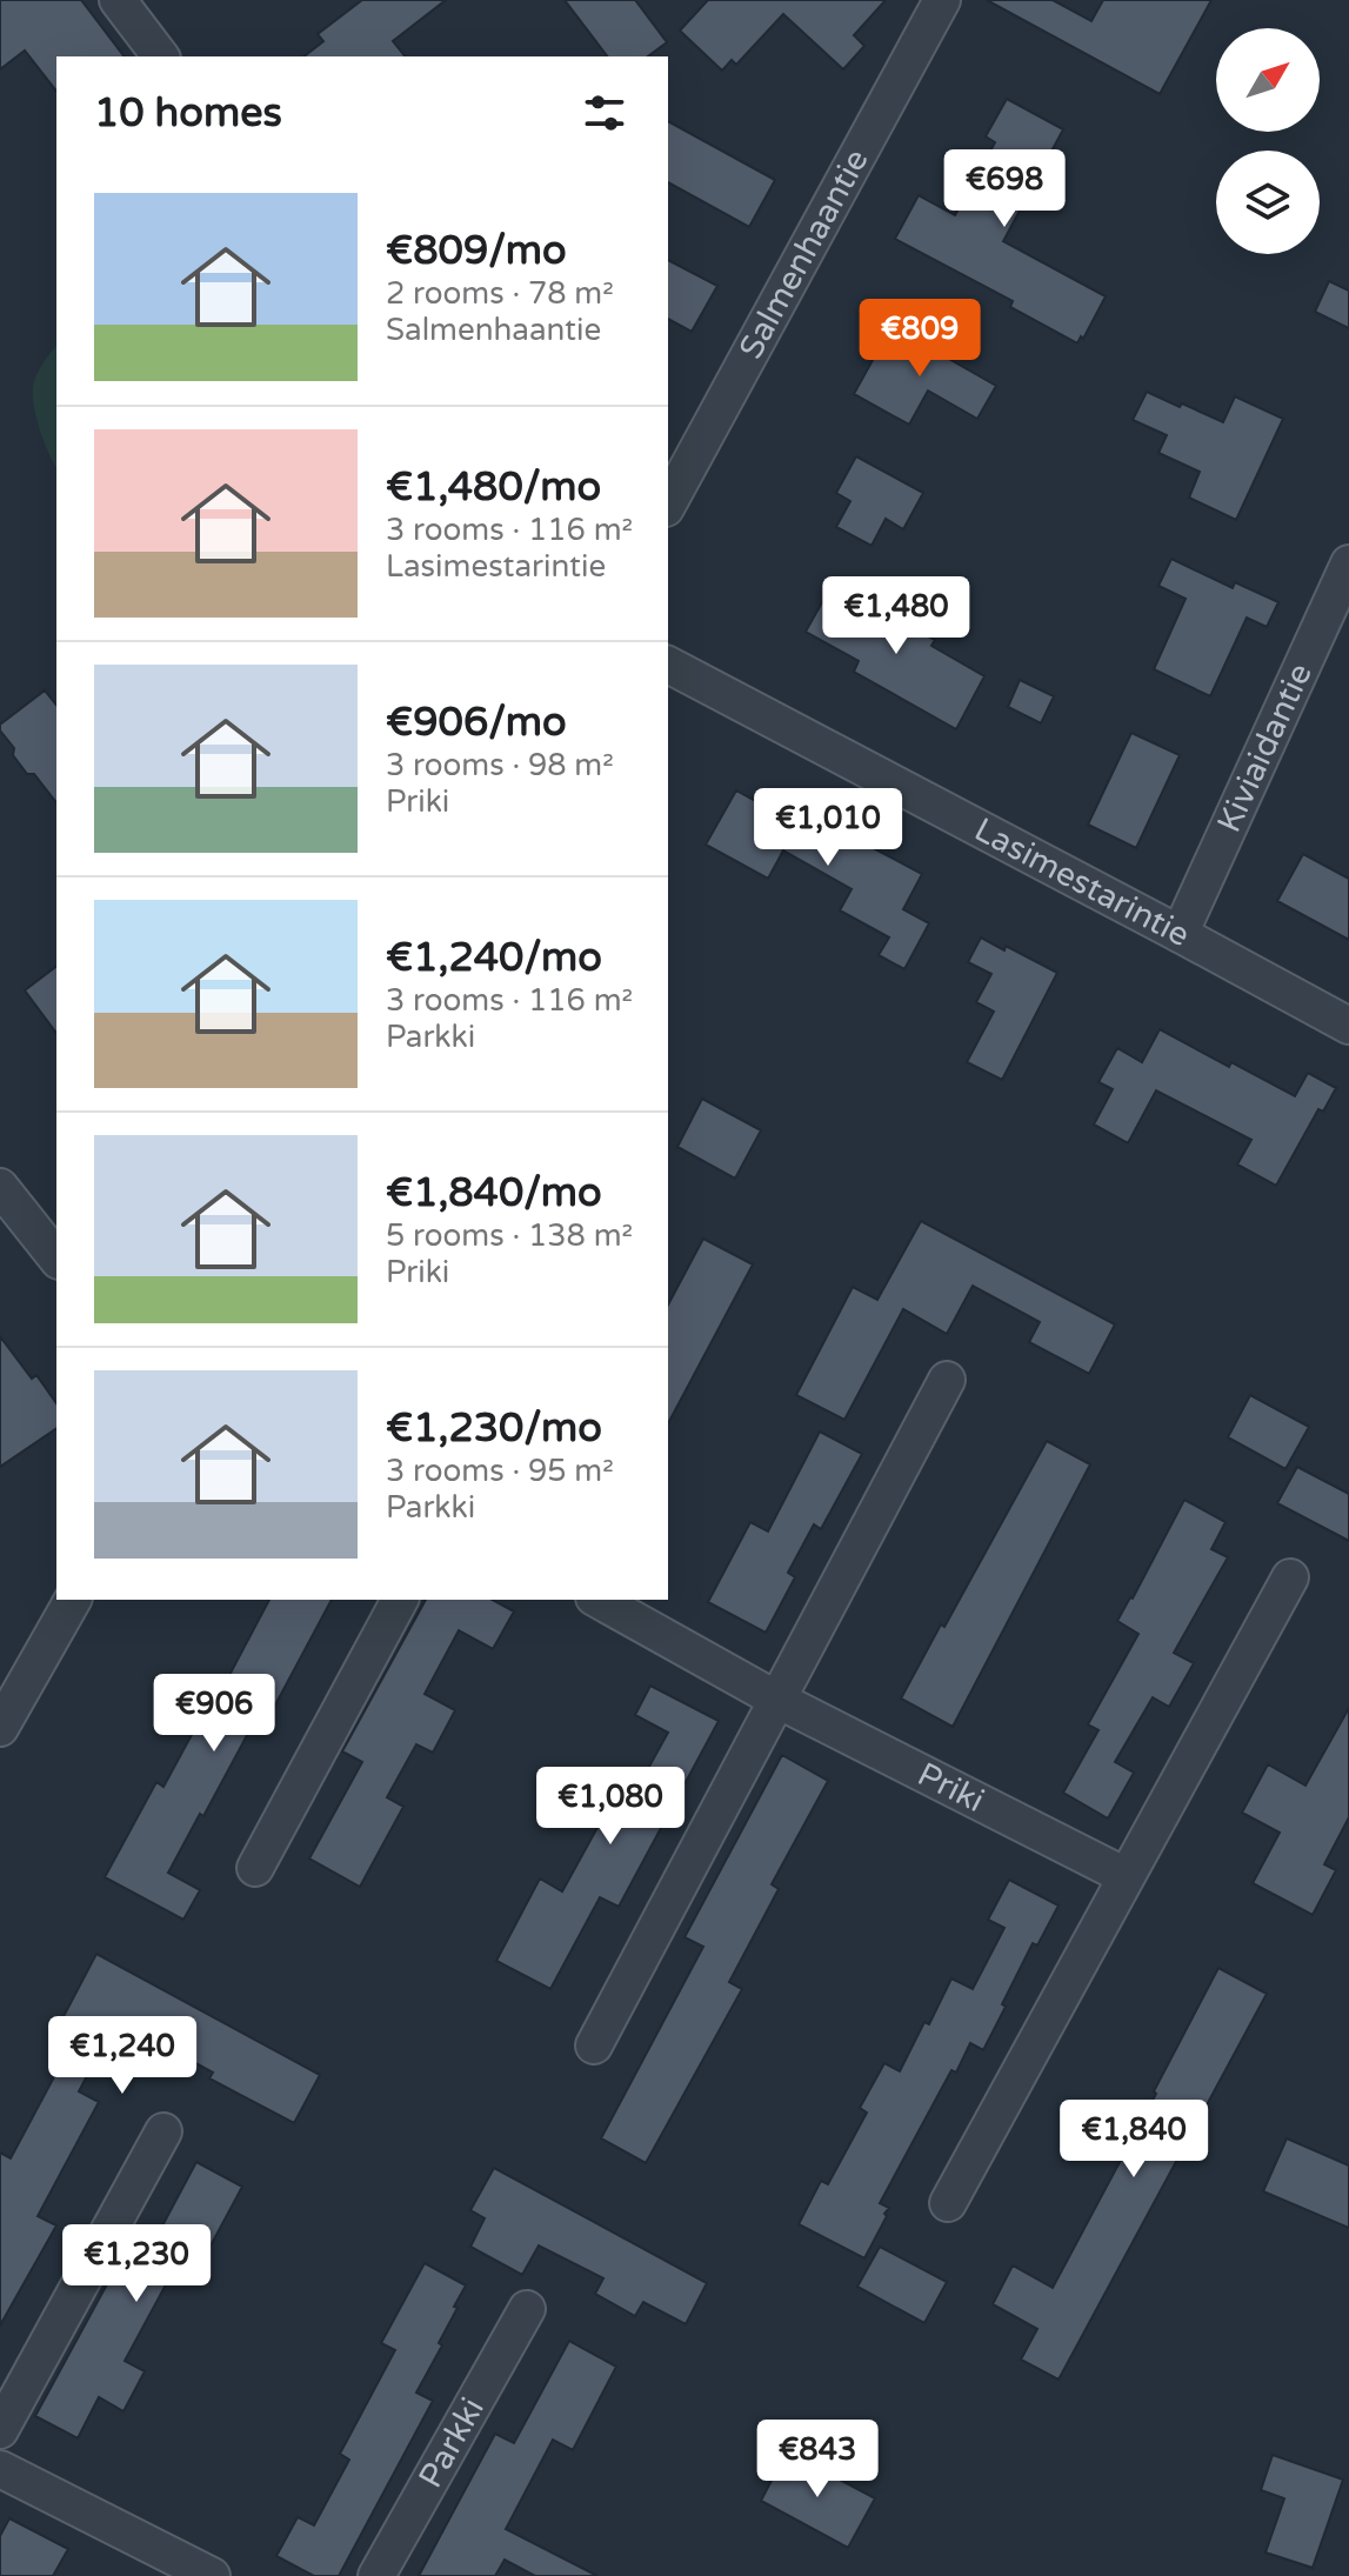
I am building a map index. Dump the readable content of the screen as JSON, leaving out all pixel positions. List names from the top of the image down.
{
  "streets": {
    "street": [
      "Salmenhaantie",
      "Kiviaidantie",
      "Lasimestarintie",
      "Priki",
      "Parkki"
    ]
  },
  "crossings": [
    ["Kiviaidantie", "Lasimestarintie"]
  ],
  "north": "top right",
  "page": {
    "heading": "10 homes",
    "price": [
      "€698",
      "€809",
      "€1,480",
      "€1,010",
      "€906",
      "€1,080",
      "€1,240",
      "€1,840",
      "€1,230",
      "€843"
    ],
    "list": [
      {
        "name": "€809/mo",
        "note": "2 rooms · 78 m² · Salmenhaantie"
      },
      {
        "name": "€1,480/mo",
        "note": "3 rooms · 116 m² · Lasimestarintie"
      },
      {
        "name": "€906/mo",
        "note": "3 rooms · 98 m² · Priki"
      },
      {
        "name": "€1,240/mo",
        "note": "3 rooms · 116 m² · Parkki"
      },
      {
        "name": "€1,840/mo",
        "note": "5 rooms · 138 m² · Priki"
      },
      {
        "name": "€1,230/mo",
        "note": "3 rooms · 95 m² · Parkki"
      }
    ]
  }
}
